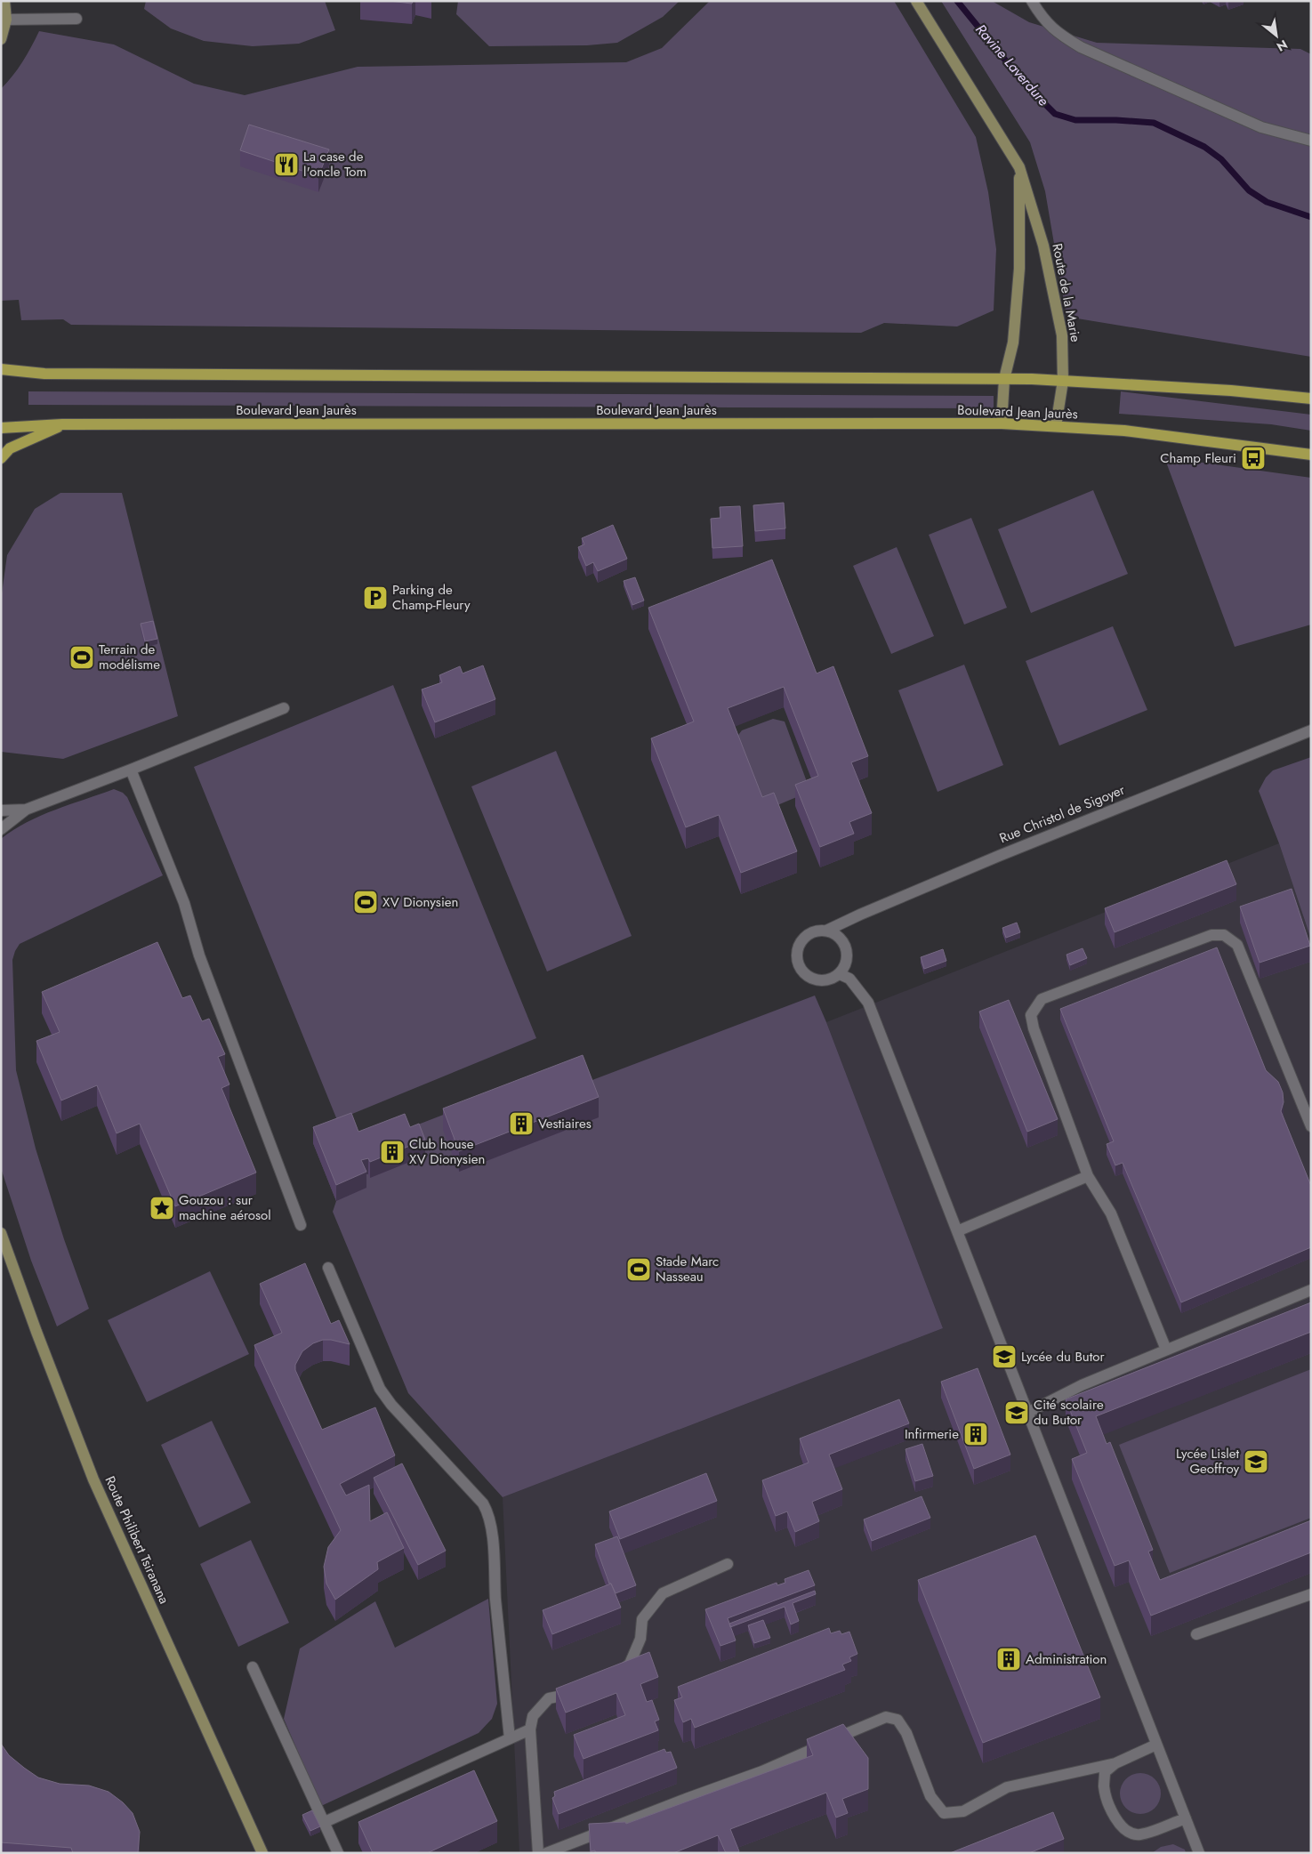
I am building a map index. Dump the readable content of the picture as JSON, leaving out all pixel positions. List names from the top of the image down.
{
  "streets": {
    "main road": ["Boulevard Jean Jaurès"],
    "street": ["Route de la Marie", "Rue Christol de Sigoyer", "Route Philibert Tsiranana"]
  },
  "crossings": [
    ["Route de la Marie", "Boulevard Jean Jaurès"]
  ],
  "water": ["Ravine Laverdure"],
  "places": {
    "restaurant": ["La case de l'oncle Tom"],
    "bus stop": ["Champ Fleuri"],
    "parking": ["Parking de Champ-Fleury"],
    "sports": ["Terrain de modélisme", "XV Dionysien", "Stade Marc Nasseau"],
    "building": [
      "Vestiaires",
      "Club house XV Dionysien",
      "Infirmerie",
      "Administration"
    ],
    "place": ["Gouzou : sur machine aérosol"],
    "school or university": ["Lycée du Butor", "Cité scolaire du Butor", "Lycée Lislet Geoffroy"]
  },
  "north": "bottom right"
}
